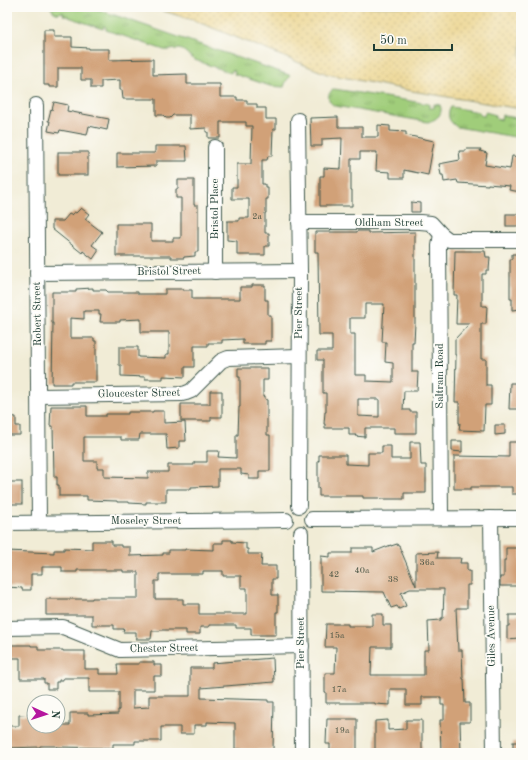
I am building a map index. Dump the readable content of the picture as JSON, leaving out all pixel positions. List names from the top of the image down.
{
  "streets": {
    "street": [
      "Bristol Place",
      "Oldham Street",
      "Bristol Street",
      "Pier Street",
      "Robert Street",
      "Saltram Road",
      "Gloucester Street",
      "Moseley Street",
      "Giles Avenue",
      "Chester Street"
    ]
  },
  "crossings": [
    ["Bristol Place", "Bristol Street"],
    ["Oldham Street", "Pier Street"],
    ["Oldham Street", "Saltram Road"],
    ["Bristol Street", "Pier Street"],
    ["Bristol Street", "Robert Street"],
    ["Pier Street", "Gloucester Street"],
    ["Pier Street", "Moseley Street"],
    ["Pier Street", "Chester Street"],
    ["Robert Street", "Gloucester Street"],
    ["Robert Street", "Moseley Street"]
  ],
  "house_numbers": [
    "2a",
    "36a",
    "40a",
    "42",
    "38",
    "15a",
    "17a",
    "19a"
  ],
  "scale_bar": "50 m",
  "north": "right"
}
